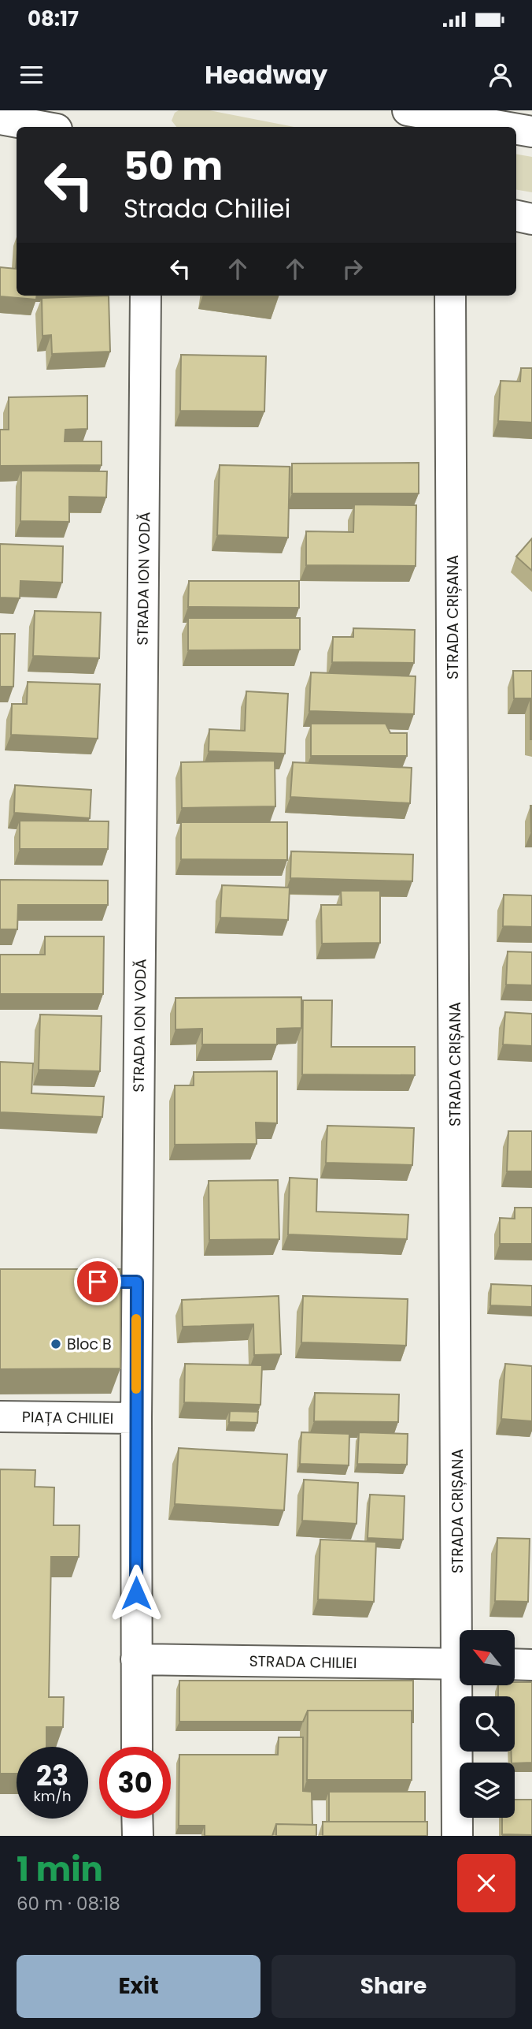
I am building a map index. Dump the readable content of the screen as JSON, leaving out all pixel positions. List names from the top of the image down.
{
  "streets": {
    "street": [
      "STRADA ION VODĂ",
      "STRADA CRIȘANA",
      "PIAȚA CHILIEI",
      "STRADA CHILIEI"
    ]
  },
  "crossings": [
    ["STRADA ION VODĂ", "PIAȚA CHILIEI"],
    ["STRADA ION VODĂ", "STRADA CHILIEI"]
  ],
  "places": ["Bloc B"],
  "north": "top left",
  "page": {
    "status": "08:17",
    "header": "Headway",
    "turn": ["50 m", "Strada Chiliei"],
    "speed": "23 km/h",
    "limit": "30",
    "heading": ["1 min", "60 m · 08:18"],
    "buttons": ["Exit", "Share"]
  }
}
